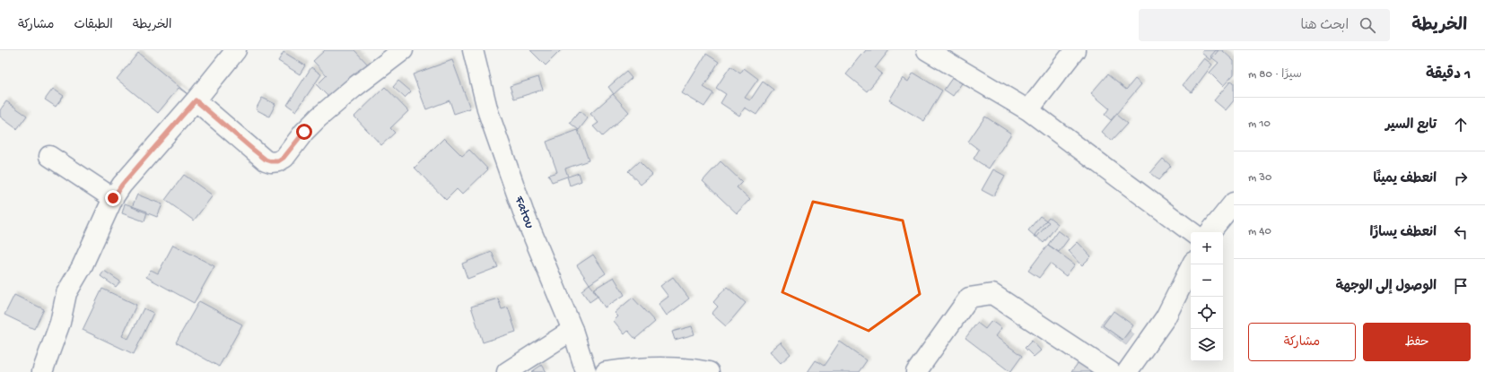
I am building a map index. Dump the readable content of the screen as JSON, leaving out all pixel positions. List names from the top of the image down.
{
  "streets": {
    "street": ["Fatou"]
  },
  "page": {
    "header": "الخريطة",
    "search": "ابحث هنا",
    "nav": ["الخريطة", "الطبقات", "مشاركة"],
    "heading": ["1 دقيقة", "سيرًا · 80 m"],
    "list": [
      ["تابع السير", "10 m"],
      ["انعطف يمينًا", "30 m"],
      ["انعطف يسارًا", "40 m"],
      "الوصول إلى الوجهة"
    ],
    "map_buttons": ["+", "−"],
    "buttons": ["حفظ", "مشاركة"]
  }
}
